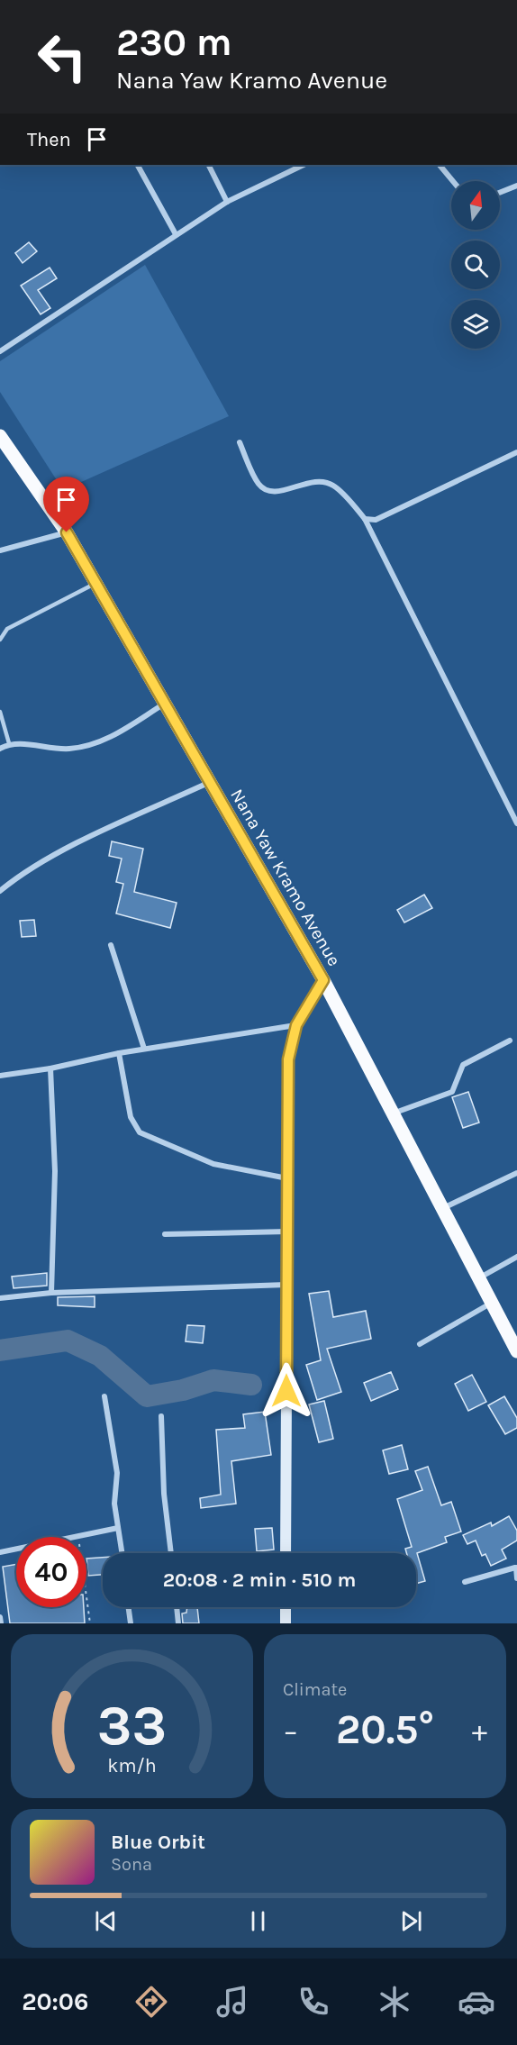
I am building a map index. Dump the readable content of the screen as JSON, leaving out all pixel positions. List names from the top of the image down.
{
  "streets": {
    "main road": ["Nana Yaw Kramo Avenue"]
  },
  "north": "top",
  "page": {
    "turn": ["230 m", "Nana Yaw Kramo Avenue"],
    "then": "Then",
    "limit": "40",
    "trip": "20:08 · 2 min · 510 m",
    "tile": "Climate",
    "heat": ["−", "20.5°", "+"],
    "song": ["Blue Orbit", "Sona"],
    "tabs": "20:06",
    "gauge": ["33", "km/h"]
  }
}
